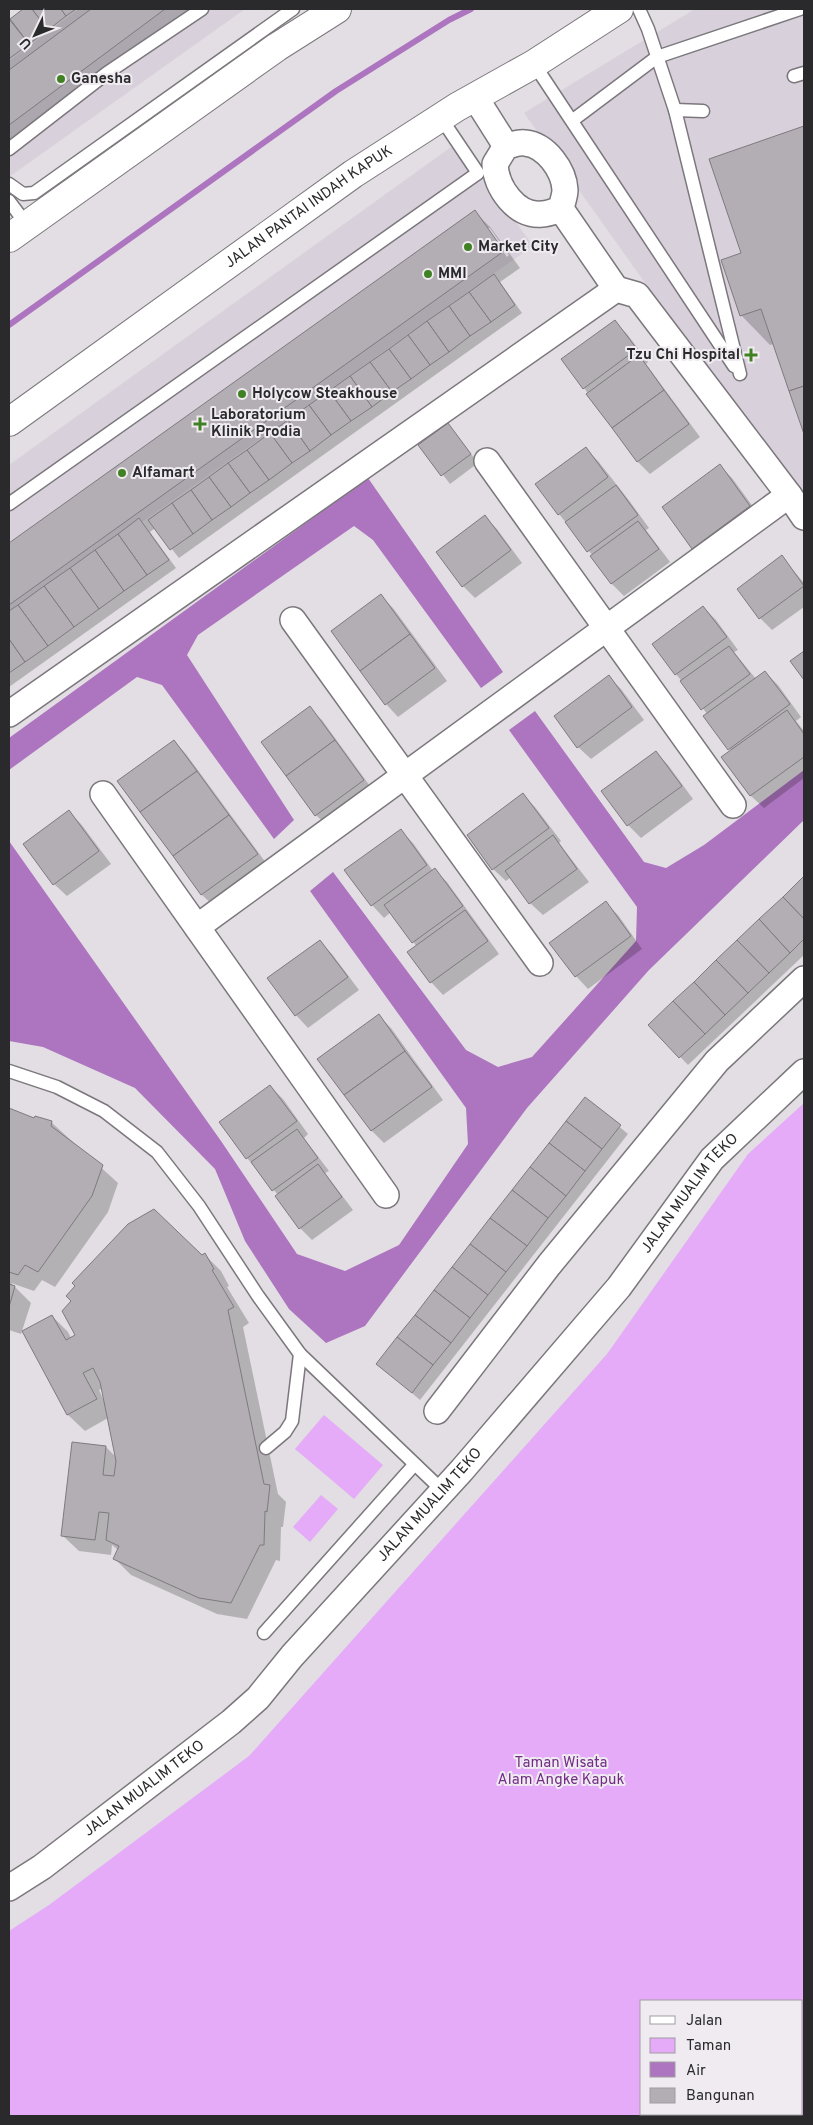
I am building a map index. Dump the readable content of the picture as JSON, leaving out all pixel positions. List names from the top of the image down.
{
  "streets": {
    "main road": ["JALAN PANTAI INDAH KAPUK"],
    "street": ["JALAN MUALIM TEKO"]
  },
  "parks": ["Taman Wisata Alam Angke Kapuk"],
  "places": {
    "other": [
      "Ganesha",
      "Market City",
      "MMI",
      "Holycow Steakhouse",
      "Alfamart"
    ],
    "health": ["Tzu Chi Hospital", "Laboratorium Klinik Prodia"]
  },
  "legend": [
    "Jalan",
    "Taman",
    "Air",
    "Bangunan"
  ],
  "north": "bottom left"
}
